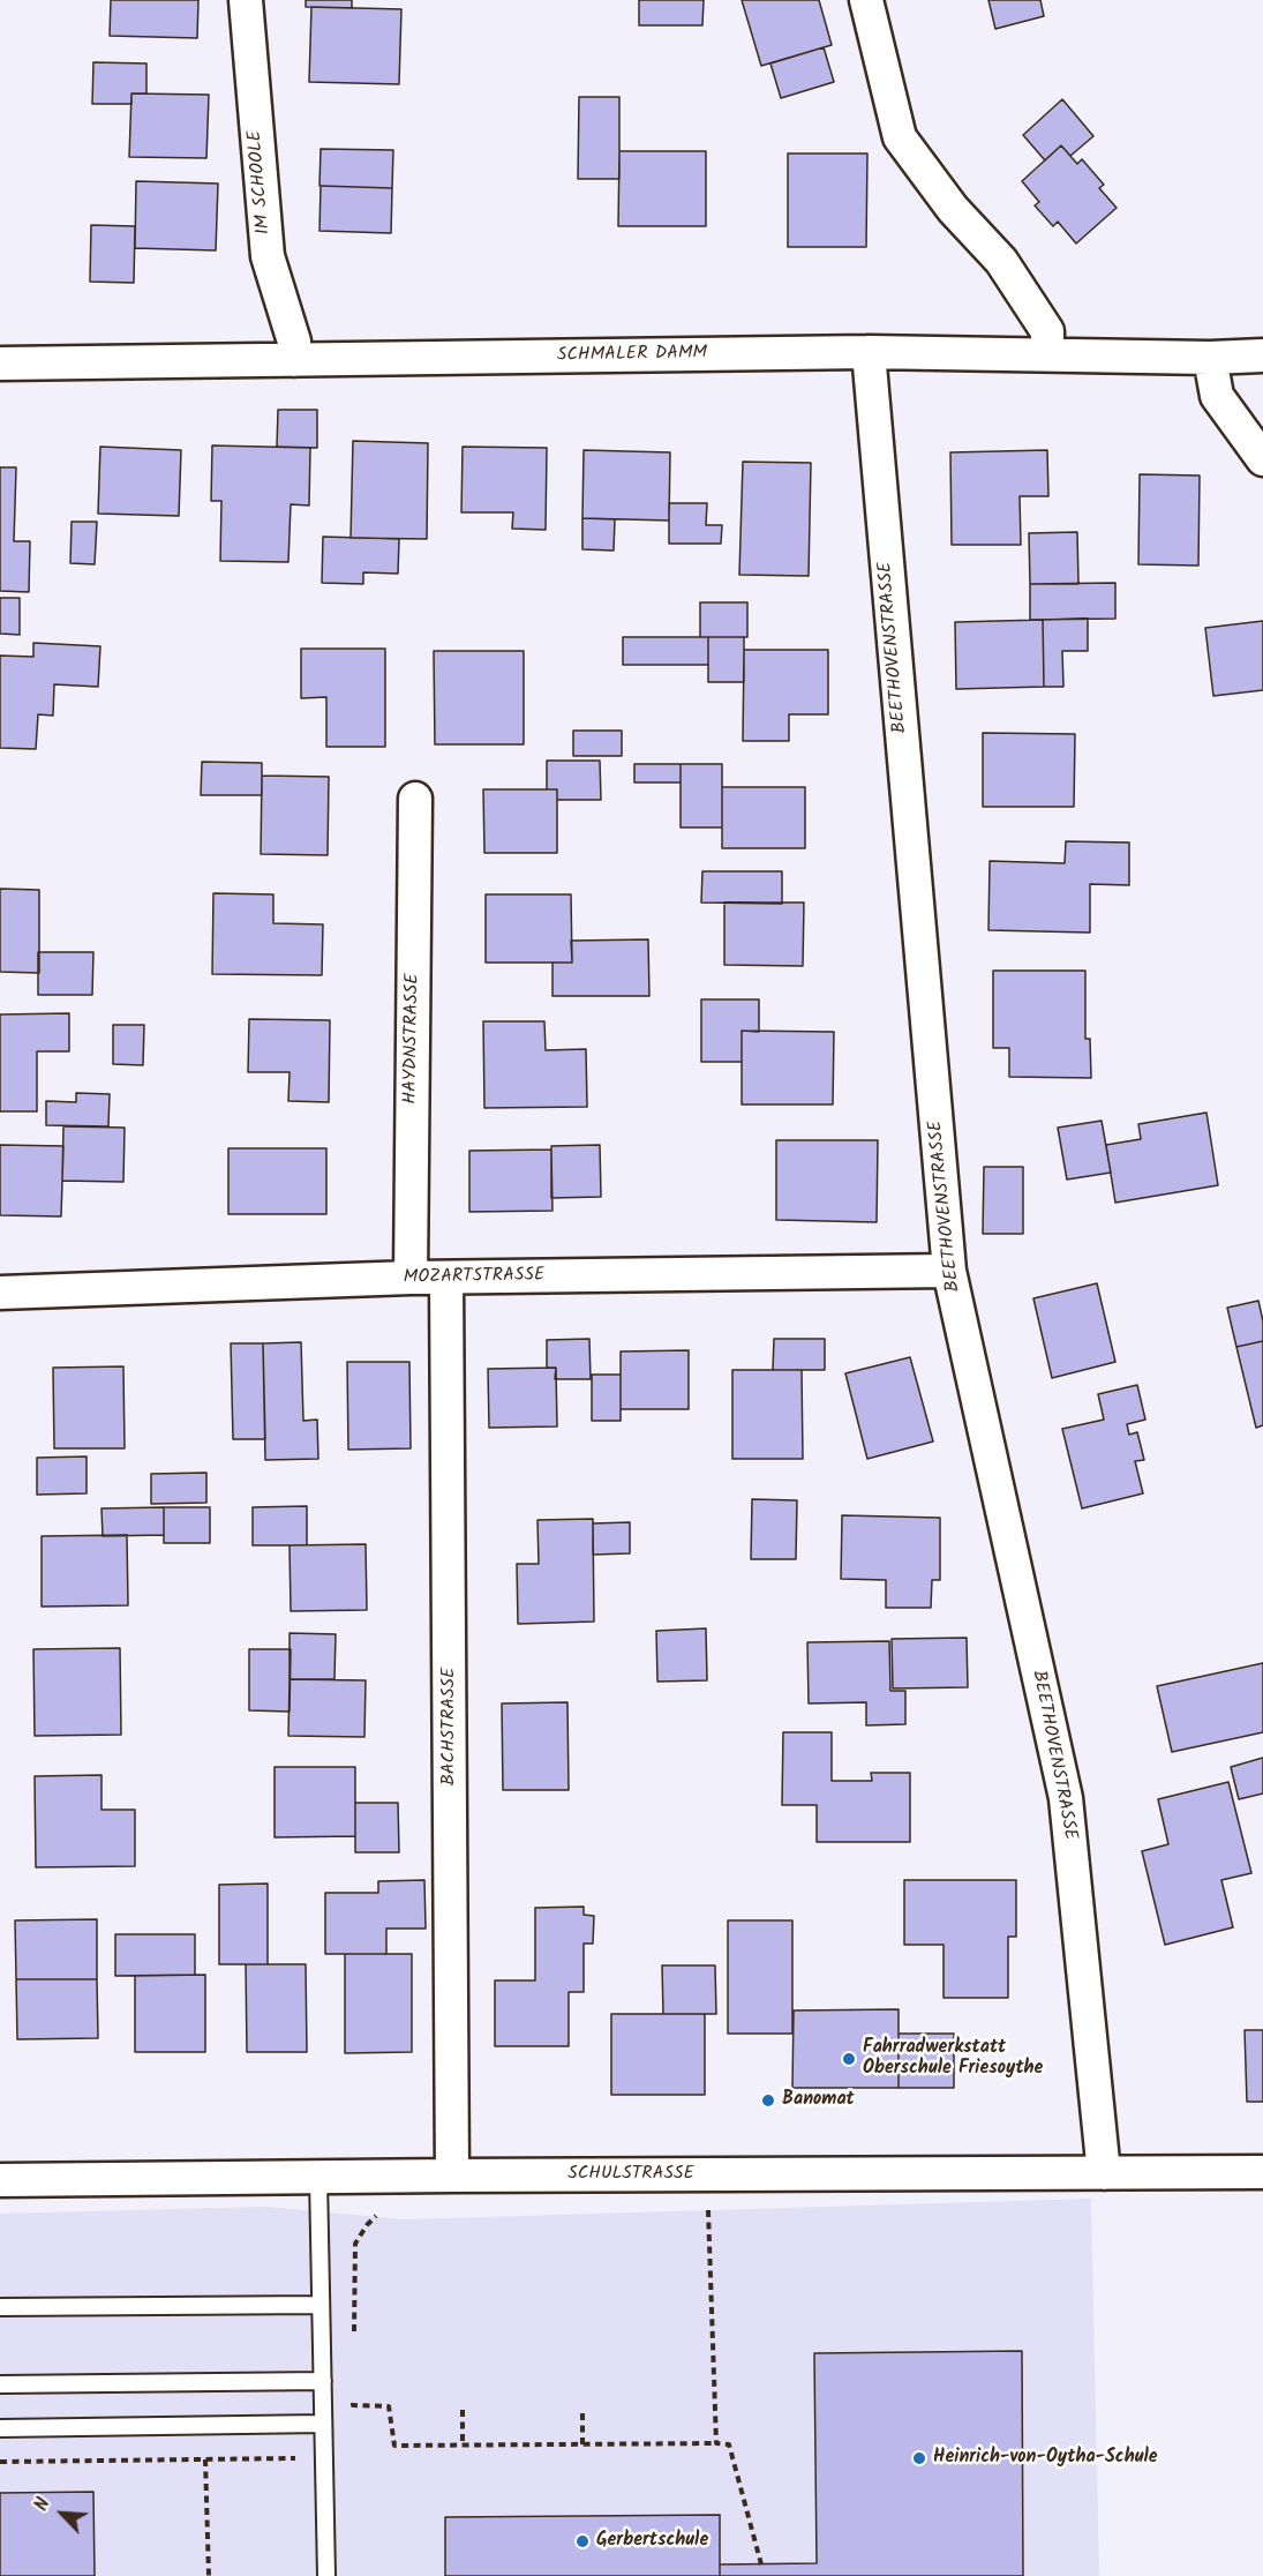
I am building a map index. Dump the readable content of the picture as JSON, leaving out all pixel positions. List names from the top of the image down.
{
  "streets": {
    "street": [
      "IM SCHOOLE",
      "SCHMALER DAMM",
      "BEETHOVENSTRASSE",
      "HAYDNSTRASSE",
      "MOZARTSTRASSE",
      "BACHSTRASSE",
      "SCHULSTRASSE"
    ]
  },
  "crossings": [
    ["IM SCHOOLE", "SCHMALER DAMM"],
    ["SCHMALER DAMM", "BEETHOVENSTRASSE"],
    ["BEETHOVENSTRASSE", "MOZARTSTRASSE"],
    ["BEETHOVENSTRASSE", "SCHULSTRASSE"],
    ["HAYDNSTRASSE", "MOZARTSTRASSE"],
    ["MOZARTSTRASSE", "BACHSTRASSE"],
    ["BACHSTRASSE", "SCHULSTRASSE"]
  ],
  "places": [
    "Fahrradwerkstatt Oberschule Friesoythe",
    "Banomat",
    "Heinrich-von-Oytha-Schule",
    "Gerbertschule"
  ],
  "north": "top left"
}
